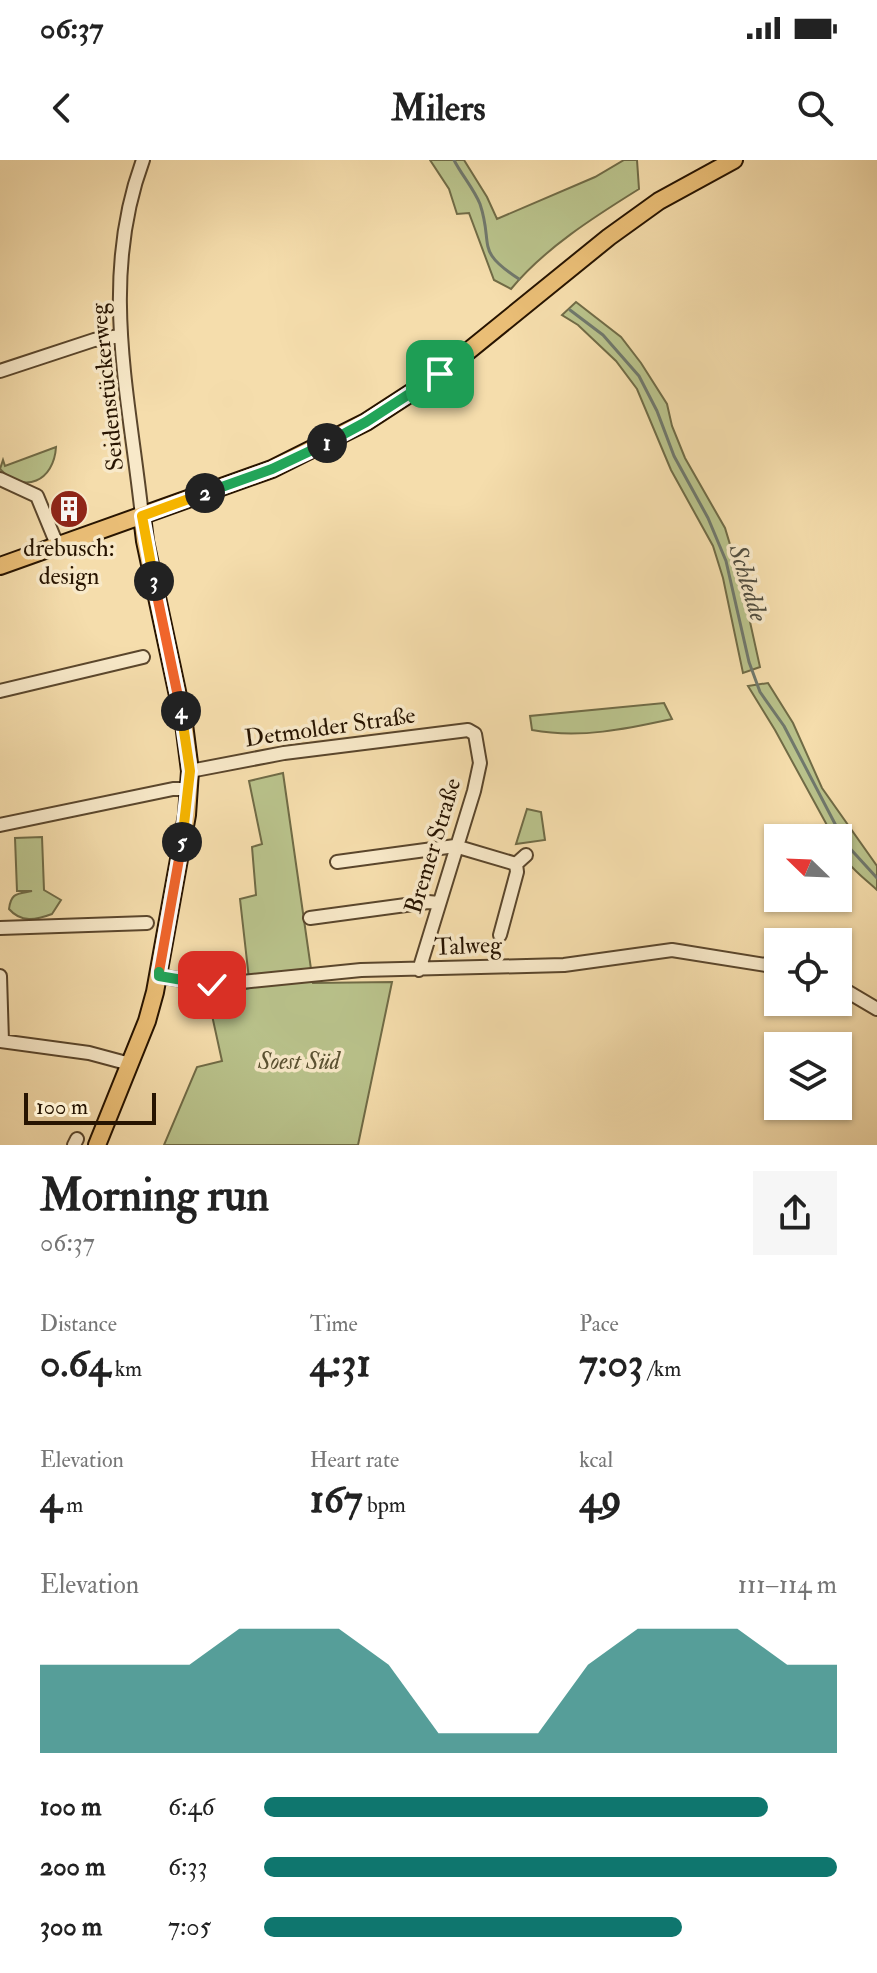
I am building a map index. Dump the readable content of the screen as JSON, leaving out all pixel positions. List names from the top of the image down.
{
  "streets": {
    "street": [
      "Seidenstückerweg",
      "Detmolder Straße",
      "Bremer Straße",
      "Talweg"
    ]
  },
  "crossings": [
    ["Detmolder Straße", "Bremer Straße"],
    ["Bremer Straße", "Talweg"]
  ],
  "water": ["Schledde"],
  "parks": ["Soest Süd"],
  "places": {
    "building": ["drebusch: design"]
  },
  "scale_bar": "100 m",
  "north": "top left",
  "page": {
    "status": "06:37",
    "header": "Milers",
    "pins": [
      "1",
      "2",
      "3",
      "4",
      "5"
    ],
    "scale": "100 m",
    "heading": ["Morning run", "06:37"],
    "stats": [
      ["Distance", "0.64 km"],
      ["Time", "4:31"],
      ["Pace", "7:03 /km"],
      ["Elevation", "4 m"],
      ["Heart rate", "167 bpm"],
      ["kcal", "49"]
    ],
    "chart": ["Elevation", "111–114 m"],
    "list": [
      {
        "name": "100 m",
        "note": "6:46"
      },
      {
        "name": "200 m",
        "note": "6:33"
      },
      {
        "name": "300 m",
        "note": "7:05"
      }
    ]
  }
}
